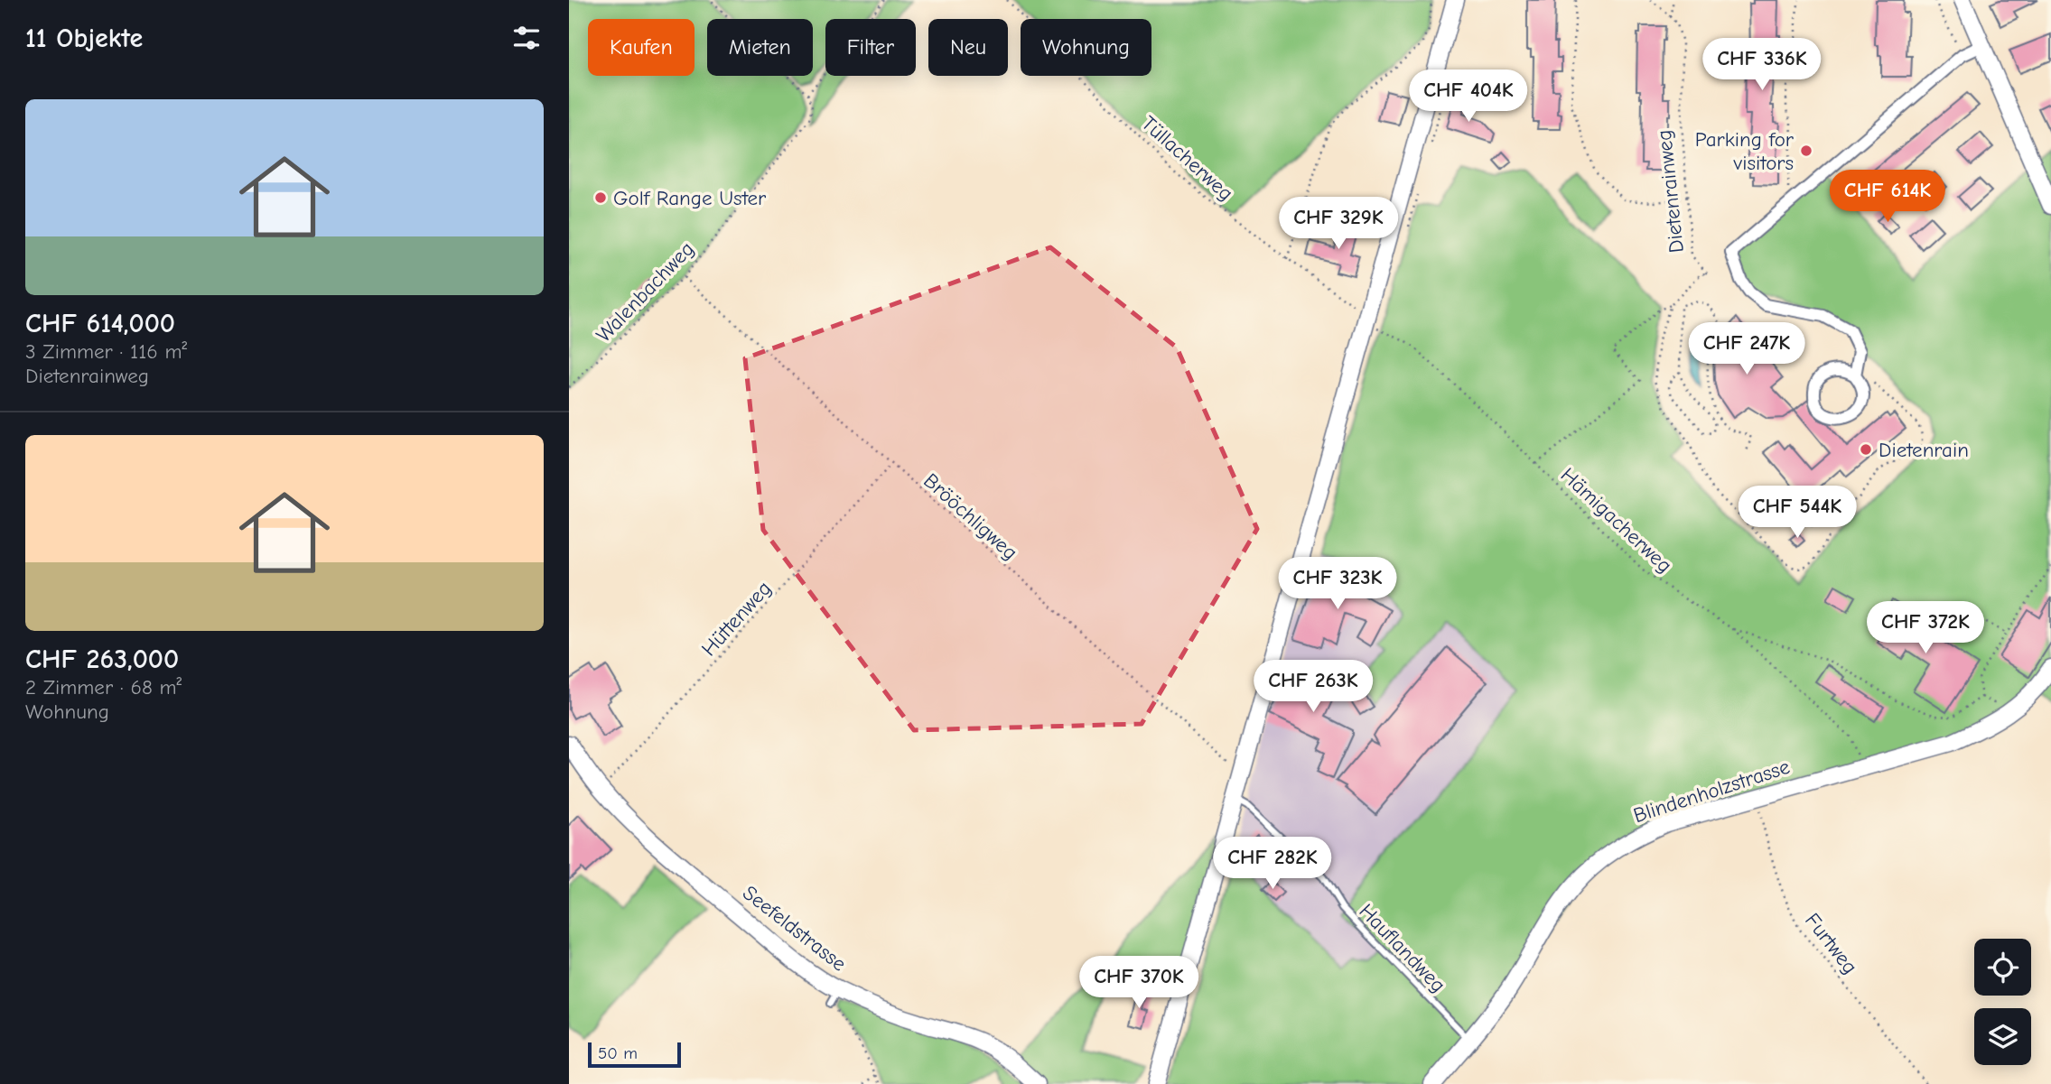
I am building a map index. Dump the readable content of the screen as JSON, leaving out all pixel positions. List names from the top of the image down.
{
  "streets": {
    "street": ["Blindenholzstrasse", "Seefeldstrasse"],
    "lane": ["Hauflandweg"],
    "path": [
      "Tüllacherweg",
      "Dietenrainweg",
      "Walenbachweg",
      "Brööchligweg",
      "Hämigacherweg",
      "Hüttenweg",
      "Furtweg"
    ]
  },
  "crossings": [
    ["Tüllacherweg", "Hämigacherweg"],
    ["Walenbachweg", "Brööchligweg"],
    ["Brööchligweg", "Hüttenweg"],
    ["Hämigacherweg", "Blindenholzstrasse"],
    ["Hüttenweg", "Seefeldstrasse"],
    ["Blindenholzstrasse", "Furtweg"],
    ["Blindenholzstrasse", "Hauflandweg"]
  ],
  "places": ["Parking for visitors", "Golf Range Uster", "Dietenrain"],
  "scale_bar": "50 m",
  "page": {
    "heading": "11 Objekte",
    "chip": [
      "Kaufen",
      "Mieten",
      "Filter",
      "Neu",
      "Wohnung"
    ],
    "price": [
      "CHF 336K",
      "CHF 404K",
      "CHF 614K",
      "CHF 329K",
      "CHF 247K",
      "CHF 544K",
      "CHF 323K",
      "CHF 372K",
      "CHF 263K",
      "CHF 282K",
      "CHF 370K"
    ],
    "list": [
      {
        "name": "CHF 614,000",
        "note": "3 Zimmer · 116 m² · Dietenrainweg"
      },
      {
        "name": "CHF 263,000",
        "note": "2 Zimmer · 68 m² · Wohnung"
      }
    ],
    "scale": "50 m"
  }
}
